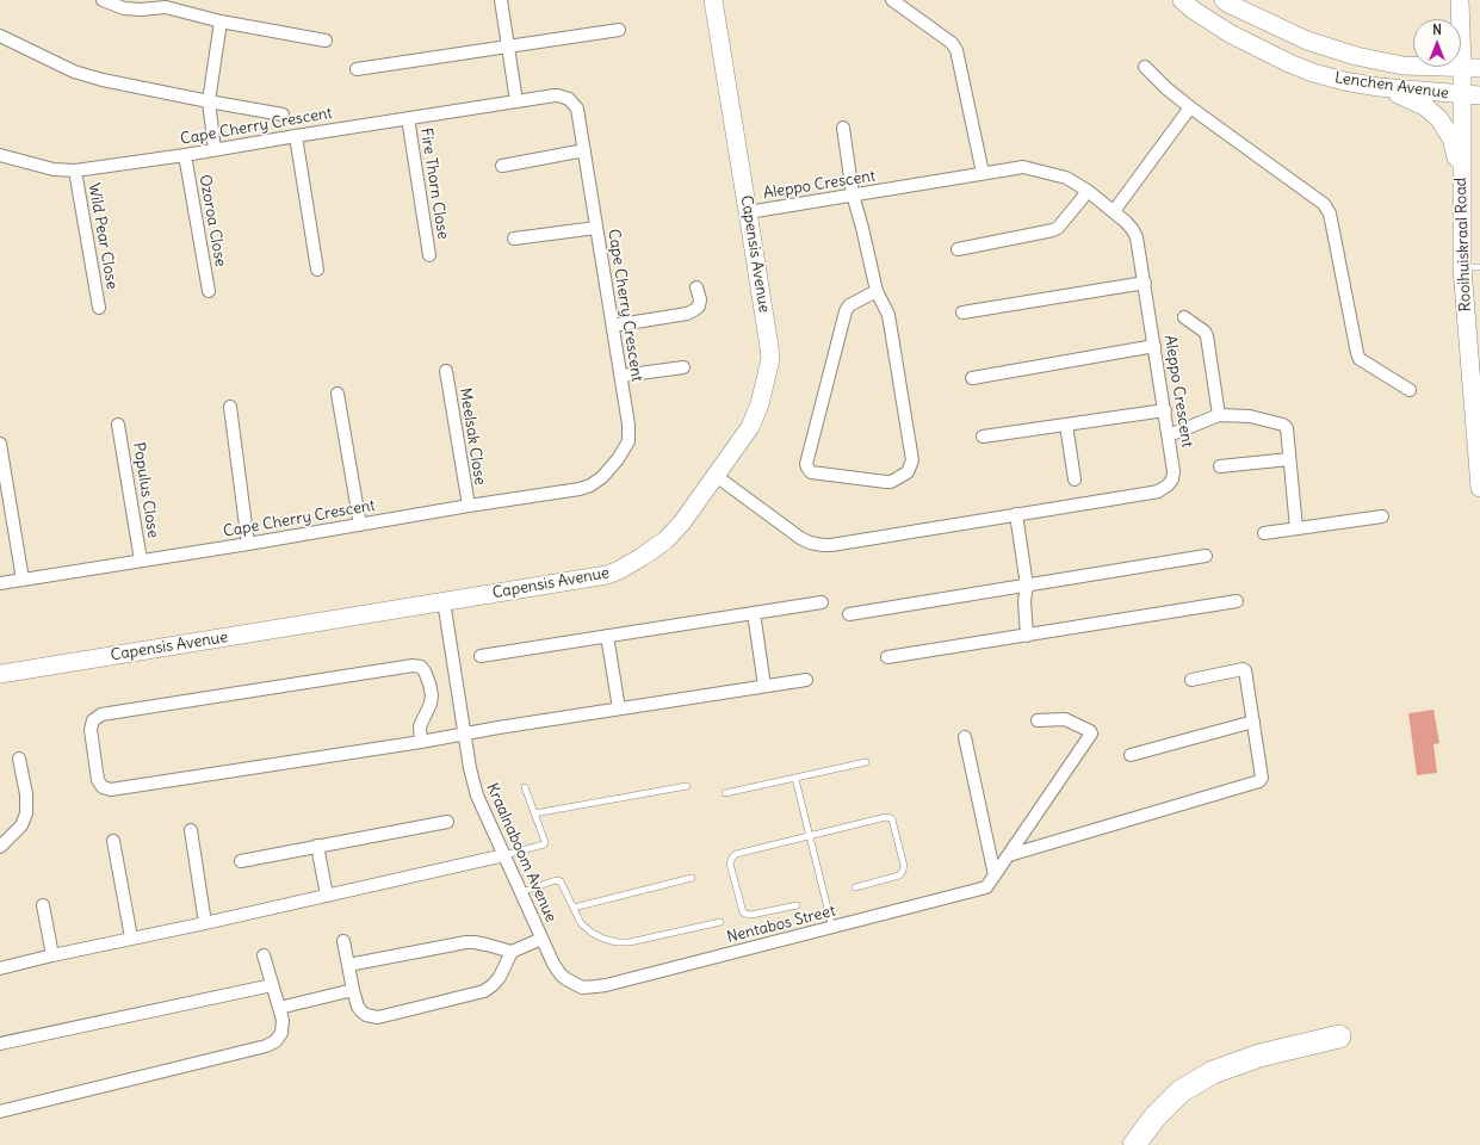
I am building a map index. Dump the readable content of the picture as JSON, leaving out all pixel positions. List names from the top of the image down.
{
  "streets": {
    "street": [
      "Lenchen Avenue",
      "Cape Cherry Crescent",
      "Fire Thorn Close",
      "Aleppo Crescent",
      "Ozoroa Close",
      "Wild Pear Close",
      "Rooihuiskraal Road",
      "Capensis Avenue",
      "Meelsak Close",
      "Populus Close",
      "Kraalnaboom Avenue",
      "Nentabos Street"
    ]
  },
  "crossings": [
    ["Lenchen Avenue", "Rooihuiskraal Road"],
    ["Cape Cherry Crescent", "Fire Thorn Close"],
    ["Cape Cherry Crescent", "Ozoroa Close"],
    ["Cape Cherry Crescent", "Wild Pear Close"],
    ["Cape Cherry Crescent", "Meelsak Close"],
    ["Cape Cherry Crescent", "Populus Close"],
    ["Aleppo Crescent", "Capensis Avenue"],
    ["Capensis Avenue", "Kraalnaboom Avenue"],
    ["Kraalnaboom Avenue", "Nentabos Street"]
  ],
  "north": "top"
}
